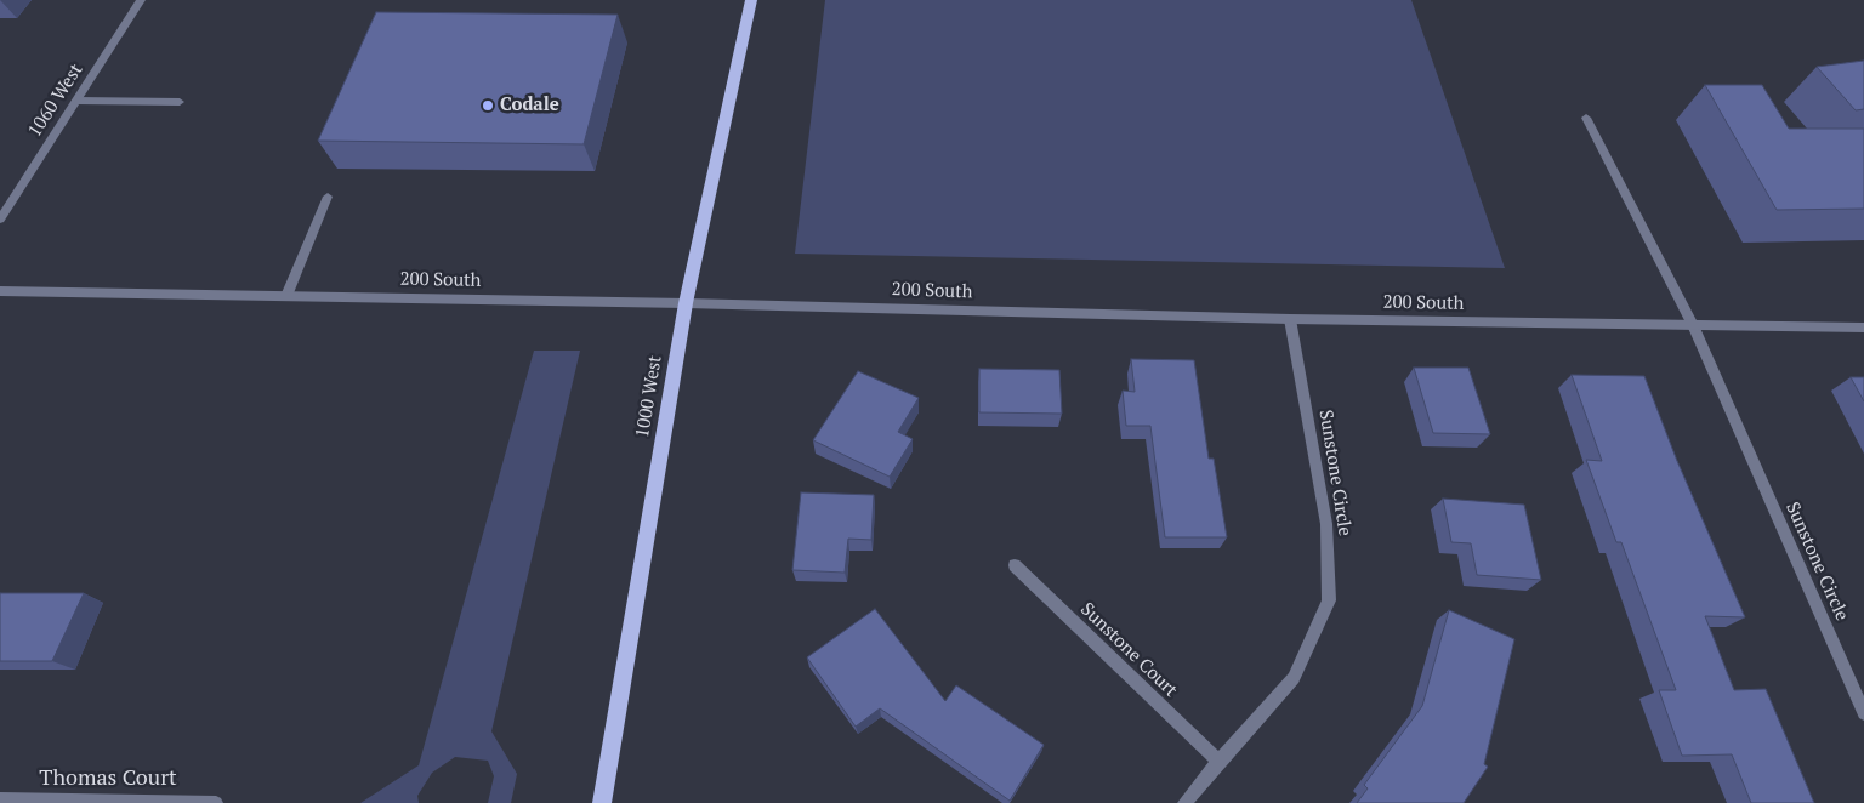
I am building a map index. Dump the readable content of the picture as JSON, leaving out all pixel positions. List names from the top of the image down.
{
  "streets": {
    "main road": ["1000 West"],
    "street": [
      "1060 West",
      "200 South",
      "Sunstone Circle",
      "Sunstone Court",
      "Thomas Court"
    ]
  },
  "crossings": [
    ["200 South", "1000 West"],
    ["200 South", "Sunstone Circle"],
    ["Sunstone Circle", "Sunstone Court"]
  ],
  "places": ["Codale"]
}
